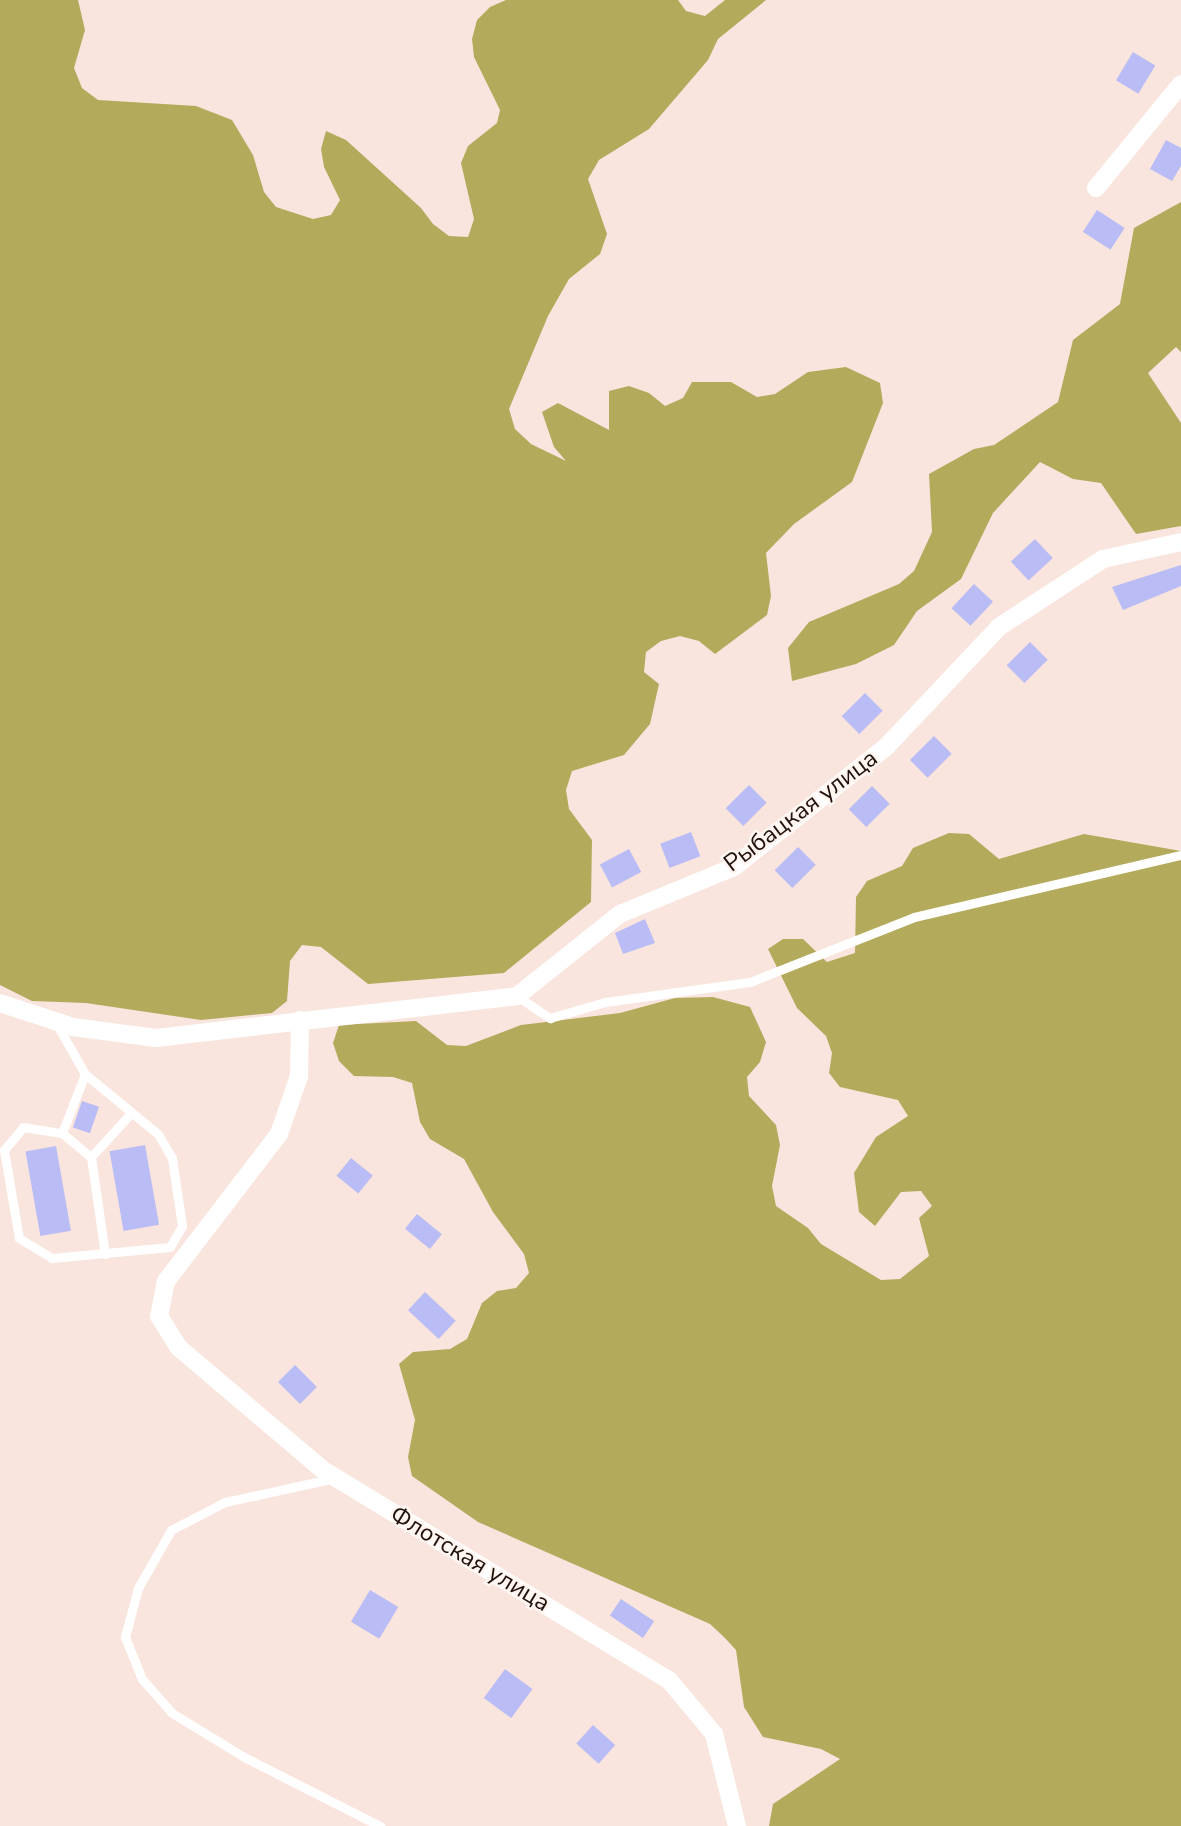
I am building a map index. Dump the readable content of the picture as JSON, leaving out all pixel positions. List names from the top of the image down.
{
  "streets": {
    "street": ["Рыбацкая улица", "Флотская улица"]
  }
}
